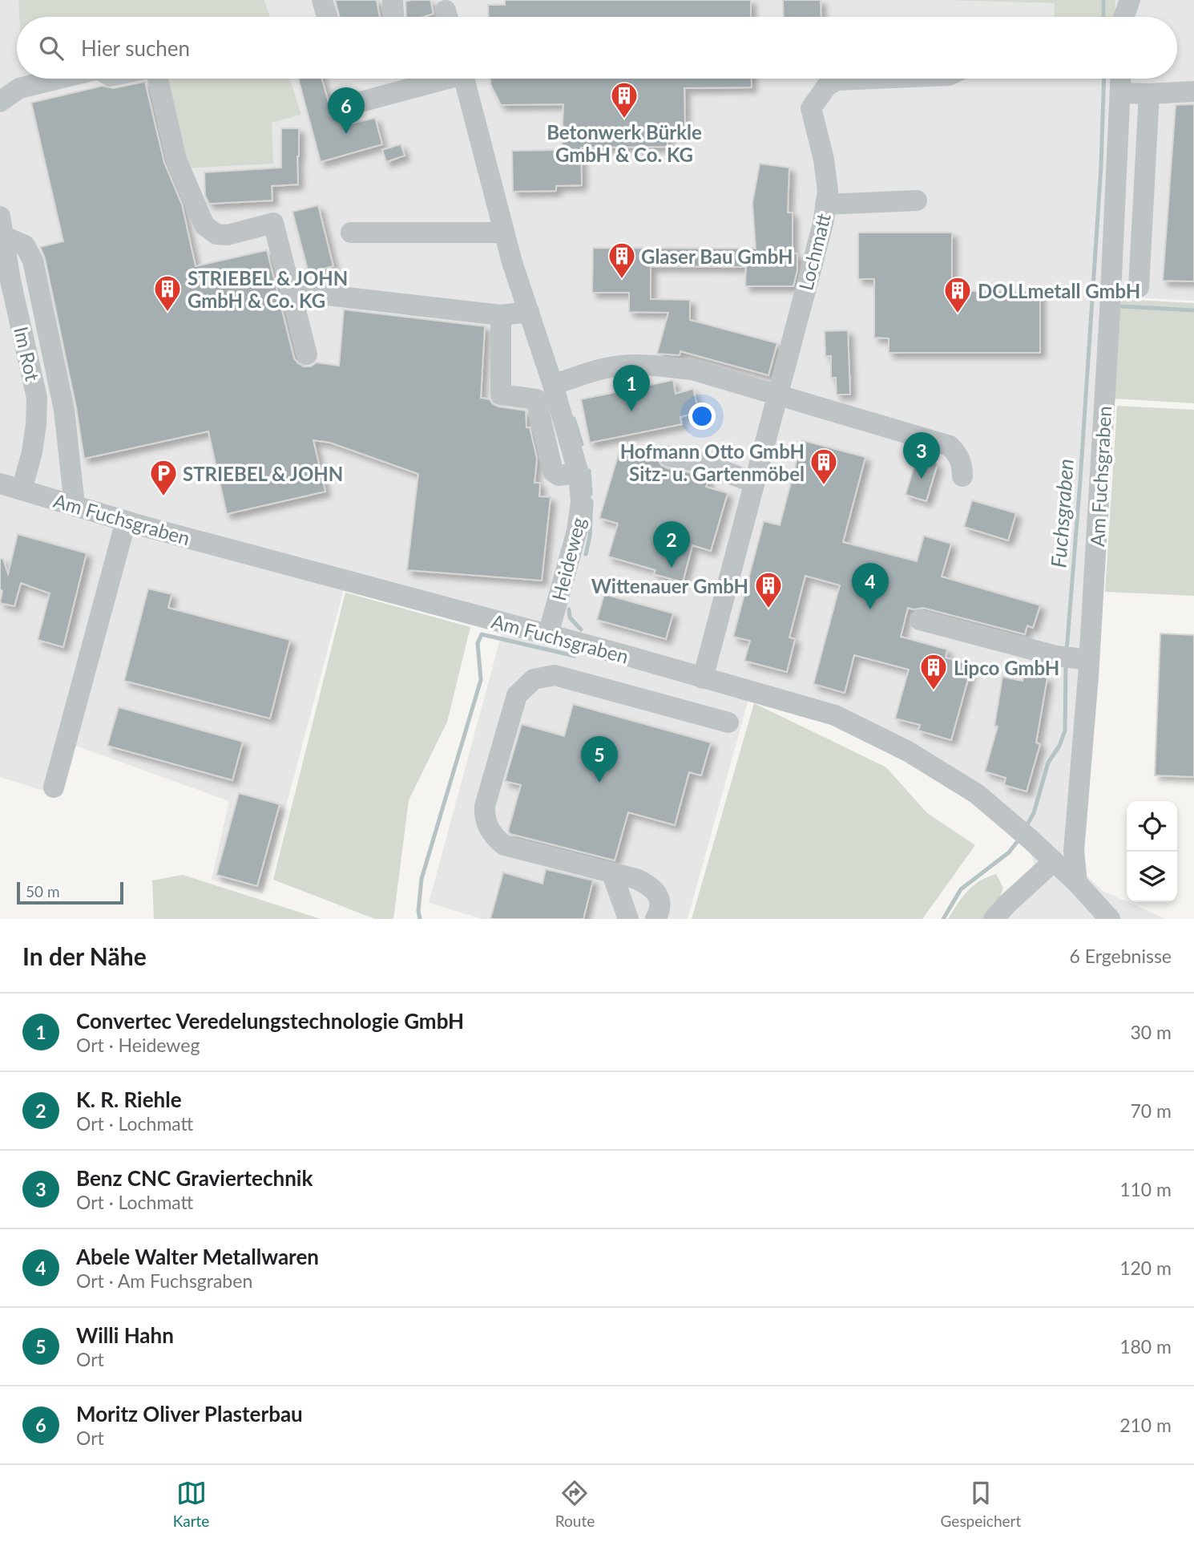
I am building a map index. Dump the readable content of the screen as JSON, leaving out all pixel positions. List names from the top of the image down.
{
  "streets": {
    "street": [
      "Lochmatt",
      "Im Rot",
      "Am Fuchsgraben",
      "Heideweg"
    ]
  },
  "crossings": [
    ["Lochmatt", "Am Fuchsgraben"],
    ["Im Rot", "Am Fuchsgraben"],
    ["Am Fuchsgraben", "Heideweg"]
  ],
  "water": ["Fuchsgraben"],
  "places": {
    "building": [
      "Betonwerk Bürkle GmbH & Co. KG",
      "Glaser Bau GmbH",
      "STRIEBEL & JOHN GmbH & Co. KG",
      "DOLLmetall GmbH",
      "Hofmann Otto GmbH Sitz- u. Gartenmöbel",
      "Wittenauer GmbH",
      "Lipco GmbH"
    ],
    "parking": ["STRIEBEL & JOHN"]
  },
  "scale_bar": "50 m",
  "page": {
    "search": "Hier suchen",
    "pins": [
      "6",
      "1",
      "3",
      "2",
      "4",
      "5"
    ],
    "scale": "50 m",
    "heading": ["In der Nähe", "6 Ergebnisse"],
    "list": [
      {
        "mark": "1",
        "name": "Convertec Veredelungstechnologie GmbH",
        "note": "Ort · Heideweg",
        "value": "30 m"
      },
      {
        "mark": "2",
        "name": "K. R. Riehle",
        "note": "Ort · Lochmatt",
        "value": "70 m"
      },
      {
        "mark": "3",
        "name": "Benz CNC Graviertechnik",
        "note": "Ort · Lochmatt",
        "value": "110 m"
      },
      {
        "mark": "4",
        "name": "Abele Walter Metallwaren",
        "note": "Ort · Am Fuchsgraben",
        "value": "120 m"
      },
      {
        "mark": "5",
        "name": "Willi Hahn",
        "note": "Ort",
        "value": "180 m"
      },
      {
        "mark": "6",
        "name": "Moritz Oliver Plasterbau",
        "note": "Ort",
        "value": "210 m"
      }
    ],
    "nav": ["Karte", "Route", "Gespeichert"]
  }
}
